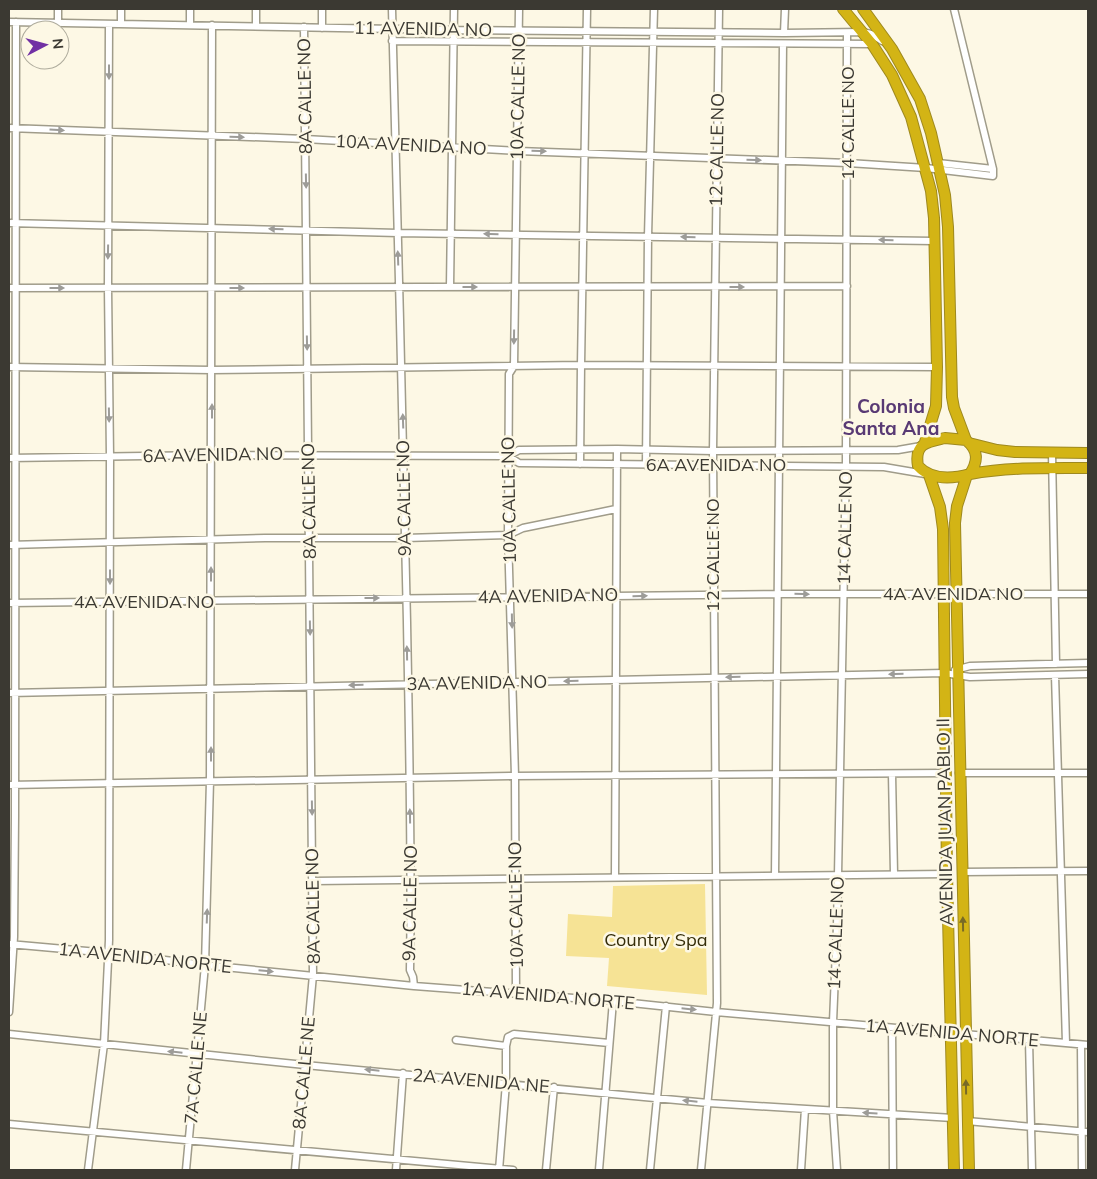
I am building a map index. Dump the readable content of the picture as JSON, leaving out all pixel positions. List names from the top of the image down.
{
  "streets": {
    "highway": ["AVENIDA JUAN PABLO II"],
    "street": [
      "11 AVENIDA NO",
      "8A CALLE NO",
      "10A CALLE NO",
      "14 CALLE NO",
      "10A AVENIDA NO",
      "12 CALLE NO",
      "6A AVENIDA NO",
      "9A CALLE NO",
      "4A AVENIDA NO",
      "3A AVENIDA NO",
      "1A AVENIDA NORTE",
      "7A CALLE NE",
      "8A CALLE NE",
      "2A AVENIDA NE"
    ]
  },
  "crossings": [
    ["11 AVENIDA NO", "8A CALLE NO"],
    ["11 AVENIDA NO", "10A CALLE NO"],
    ["11 AVENIDA NO", "14 CALLE NO"],
    ["11 AVENIDA NO", "12 CALLE NO"],
    ["11 AVENIDA NO", "9A CALLE NO"],
    ["11 AVENIDA NO", "7A CALLE NE"],
    ["8A CALLE NO", "10A AVENIDA NO"],
    ["8A CALLE NO", "6A AVENIDA NO"],
    ["8A CALLE NO", "4A AVENIDA NO"],
    ["8A CALLE NO", "3A AVENIDA NO"],
    ["8A CALLE NO", "1A AVENIDA NORTE"],
    ["8A CALLE NO", "8A CALLE NE"],
    ["10A CALLE NO", "10A AVENIDA NO"],
    ["10A CALLE NO", "6A AVENIDA NO"],
    ["10A CALLE NO", "4A AVENIDA NO"],
    ["10A CALLE NO", "3A AVENIDA NO"],
    ["10A CALLE NO", "1A AVENIDA NORTE"],
    ["14 CALLE NO", "10A AVENIDA NO"],
    ["14 CALLE NO", "6A AVENIDA NO"],
    ["14 CALLE NO", "4A AVENIDA NO"],
    ["14 CALLE NO", "3A AVENIDA NO"],
    ["14 CALLE NO", "1A AVENIDA NORTE"],
    ["14 CALLE NO", "2A AVENIDA NE"],
    ["10A AVENIDA NO", "12 CALLE NO"],
    ["10A AVENIDA NO", "9A CALLE NO"],
    ["10A AVENIDA NO", "7A CALLE NE"],
    ["12 CALLE NO", "6A AVENIDA NO"],
    ["12 CALLE NO", "4A AVENIDA NO"],
    ["12 CALLE NO", "3A AVENIDA NO"],
    ["12 CALLE NO", "1A AVENIDA NORTE"],
    ["12 CALLE NO", "2A AVENIDA NE"],
    ["6A AVENIDA NO", "9A CALLE NO"],
    ["6A AVENIDA NO", "AVENIDA JUAN PABLO II"],
    ["6A AVENIDA NO", "7A CALLE NE"],
    ["9A CALLE NO", "4A AVENIDA NO"],
    ["9A CALLE NO", "3A AVENIDA NO"],
    ["9A CALLE NO", "1A AVENIDA NORTE"],
    ["4A AVENIDA NO", "AVENIDA JUAN PABLO II"],
    ["4A AVENIDA NO", "7A CALLE NE"],
    ["3A AVENIDA NO", "AVENIDA JUAN PABLO II"],
    ["3A AVENIDA NO", "7A CALLE NE"],
    ["AVENIDA JUAN PABLO II", "1A AVENIDA NORTE"],
    ["AVENIDA JUAN PABLO II", "2A AVENIDA NE"],
    ["1A AVENIDA NORTE", "7A CALLE NE"],
    ["1A AVENIDA NORTE", "8A CALLE NE"],
    ["7A CALLE NE", "2A AVENIDA NE"],
    ["8A CALLE NE", "2A AVENIDA NE"]
  ],
  "one_way": ["8A CALLE NO", "7A CALLE NE"],
  "districts": ["Colonia Santa Ana"],
  "parks": ["Country Spa"],
  "north": "right"
}
